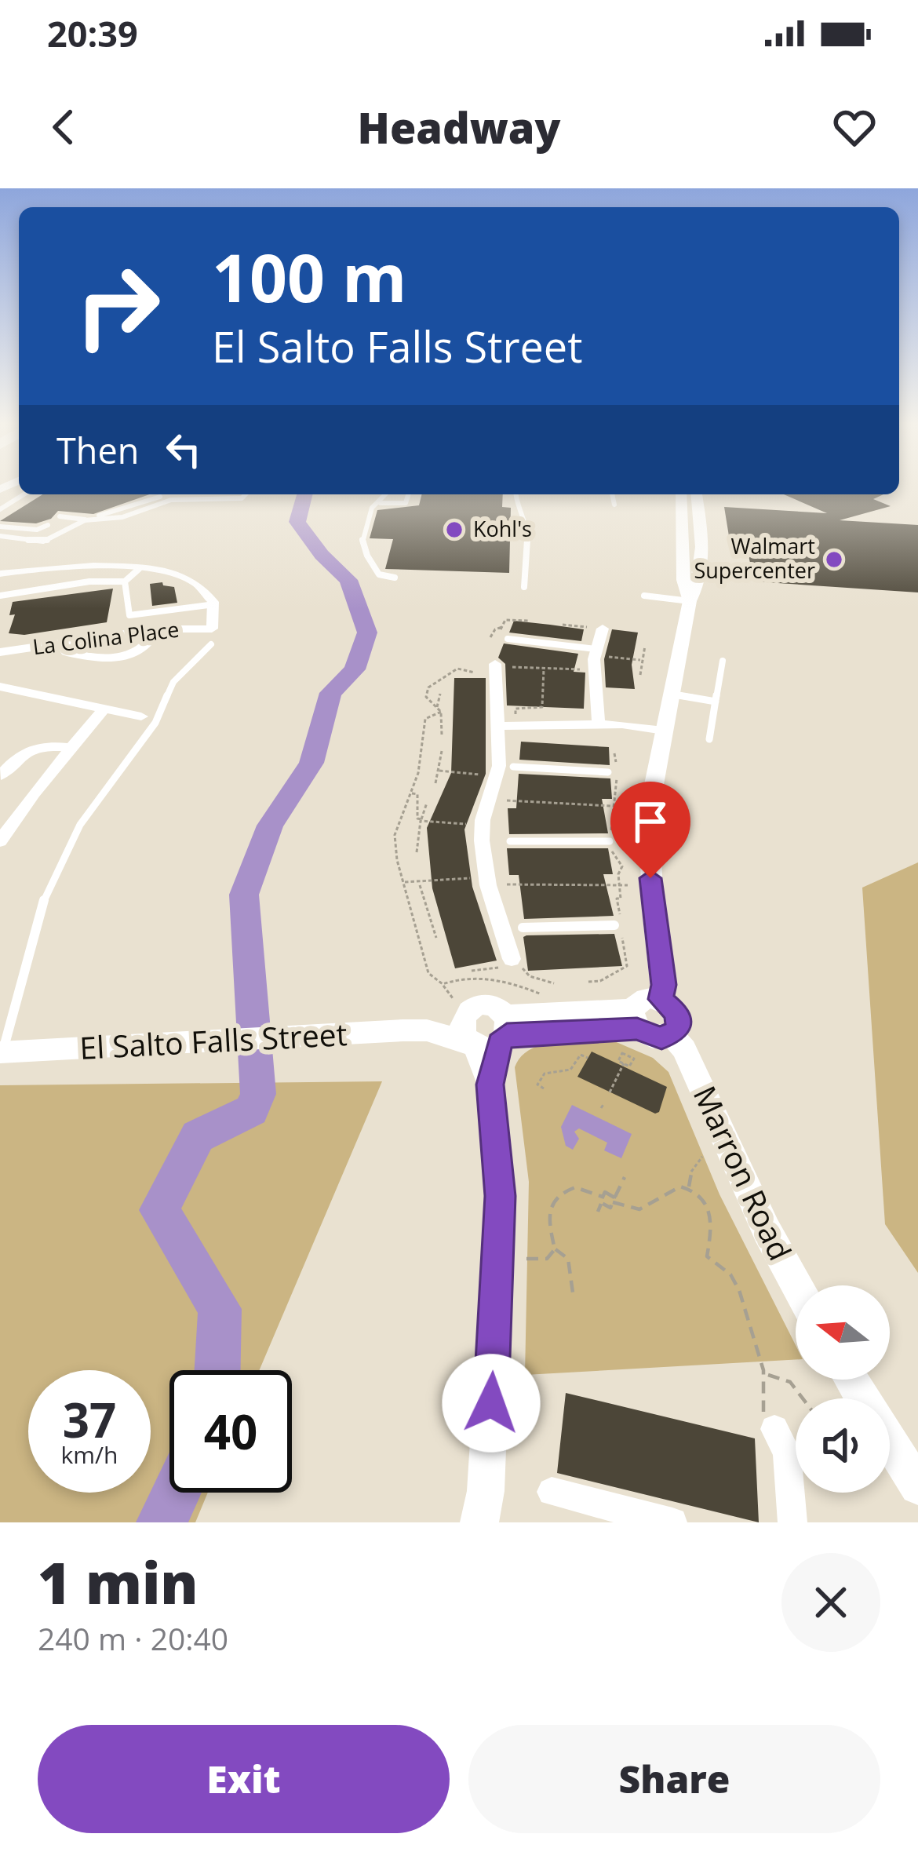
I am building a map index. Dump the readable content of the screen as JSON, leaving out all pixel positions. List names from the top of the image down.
{
  "streets": {
    "street": ["La Colina Place", "El Salto Falls Street", "Marron Road"]
  },
  "crossings": [
    ["El Salto Falls Street", "Marron Road"]
  ],
  "places": ["Kohl's", "Walmart Supercenter"],
  "north": "left",
  "page": {
    "status": "20:39",
    "header": "Headway",
    "turn": ["100 m", "El Salto Falls Street"],
    "then": "Then",
    "speed": "37 km/h",
    "limit": "40",
    "heading": ["1 min", "240 m · 20:40"],
    "buttons": ["Exit", "Share"]
  }
}
